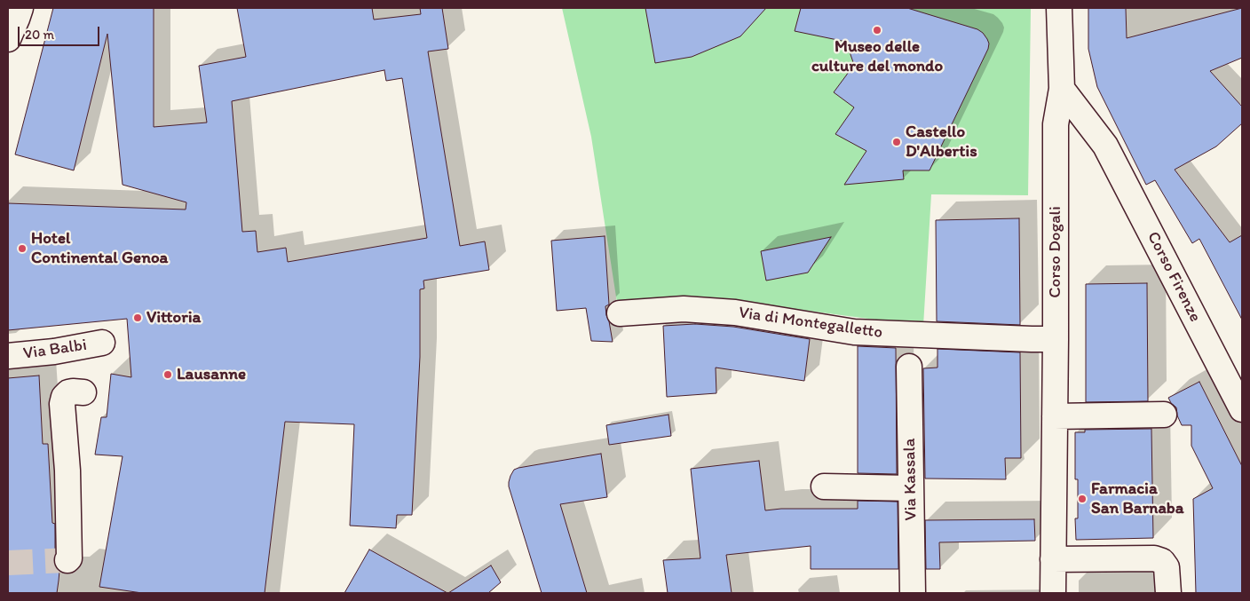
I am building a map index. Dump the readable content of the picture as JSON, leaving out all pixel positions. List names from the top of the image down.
{
  "streets": {
    "street": [
      "Corso Dogali",
      "Corso Firenze",
      "Via di Montegalletto",
      "Via Balbi",
      "Via Kassala"
    ]
  },
  "crossings": [
    ["Corso Dogali", "Corso Firenze"],
    ["Corso Dogali", "Via di Montegalletto"]
  ],
  "places": [
    "Museo delle culture del mondo",
    "Castello D'Albertis",
    "Hotel Continental Genoa",
    "Vittoria",
    "Lausanne",
    "Farmacia San Barnaba"
  ],
  "scale_bar": "20 m"
}
